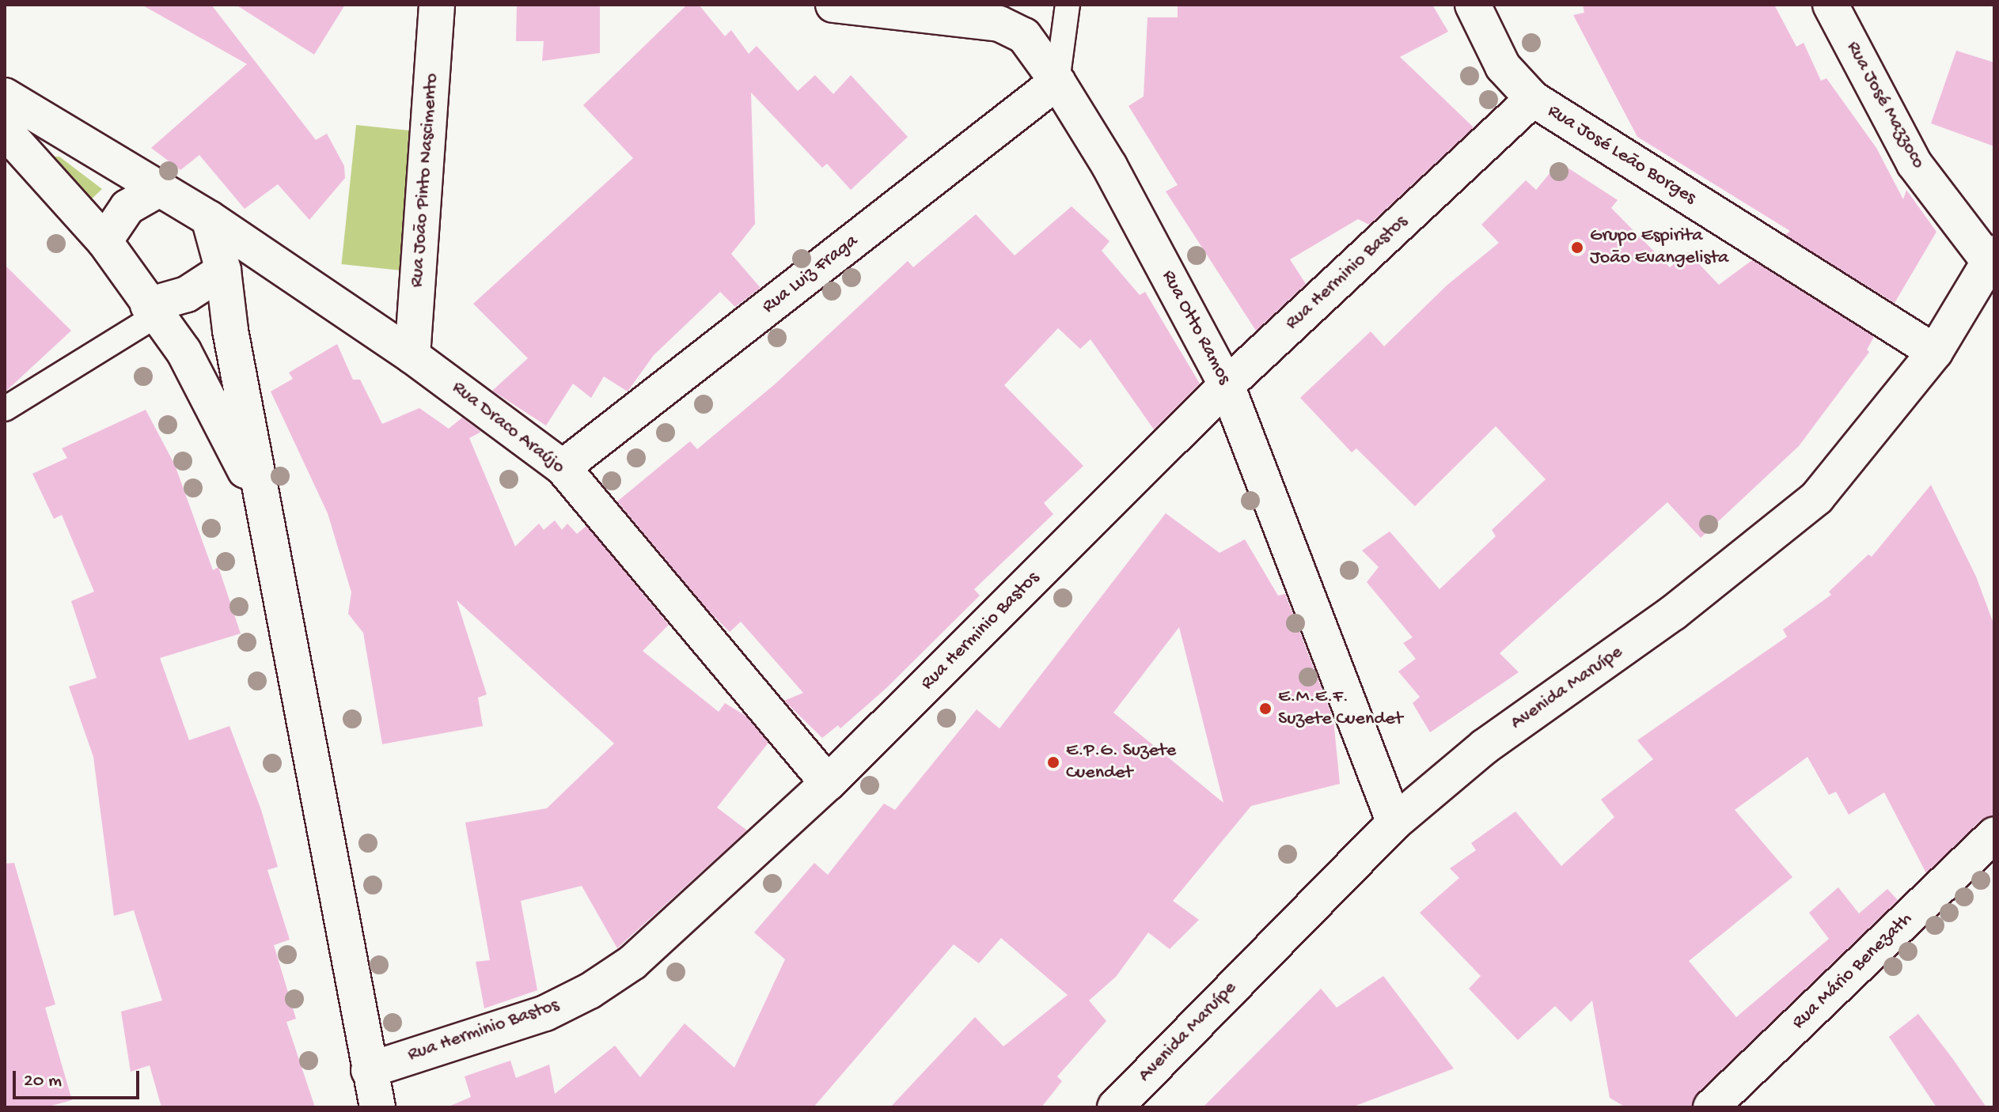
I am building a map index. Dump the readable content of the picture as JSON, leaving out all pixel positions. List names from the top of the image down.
{
  "streets": {
    "street": [
      "Rua José Mazzoco",
      "Rua José Leão Borges",
      "Rua João Pinto Nascimento",
      "Rua Herminio Bastos",
      "Rua Luiz Fraga",
      "Rua Otto Ramos",
      "Rua Draco Araújo",
      "Avenida Maruípe",
      "Rua Mário Benezath"
    ]
  },
  "crossings": [
    ["Rua José Mazzoco", "Avenida Maruípe"],
    ["Rua José Leão Borges", "Rua Herminio Bastos"],
    ["Rua José Leão Borges", "Avenida Maruípe"],
    ["Rua João Pinto Nascimento", "Rua Draco Araújo"],
    ["Rua Herminio Bastos", "Rua Otto Ramos"],
    ["Rua Herminio Bastos", "Rua Draco Araújo"],
    ["Rua Luiz Fraga", "Rua Otto Ramos"],
    ["Rua Luiz Fraga", "Rua Draco Araújo"],
    ["Rua Otto Ramos", "Avenida Maruípe"]
  ],
  "places": ["Grupo Espirita João Evangelista", "E.M.E.F. Suzete Cuendet", "E.P.G. Suzete Cuendet"],
  "scale_bar": "20 m"
}
